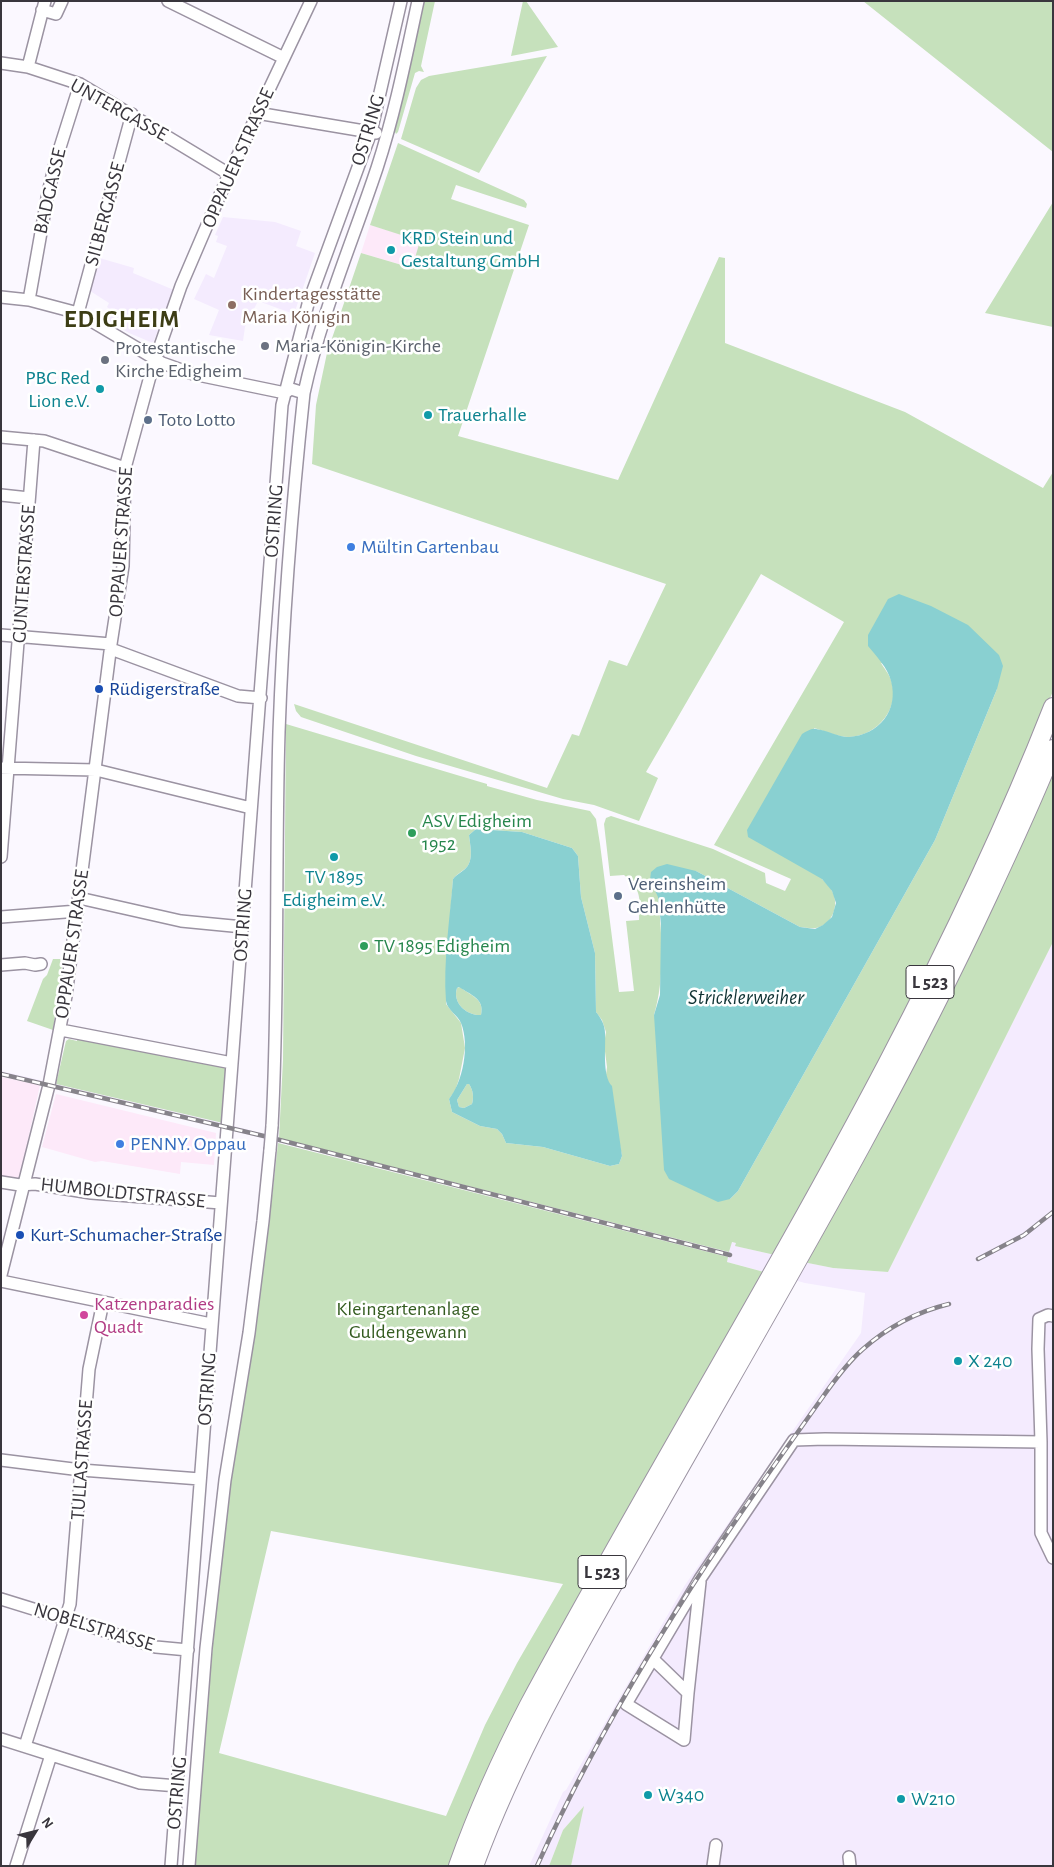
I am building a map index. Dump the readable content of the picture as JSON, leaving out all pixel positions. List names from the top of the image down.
{
  "streets": {
    "highway": ["L 523"],
    "street": [
      "UNTERGASSE",
      "OSTRING",
      "OPPAUER STRASSE",
      "BADGASSE",
      "SILBERGASSE",
      "GUNTERSTRASSE",
      "HUMBOLDTSTRASSE",
      "TULLASTRASSE",
      "NOBELSTRASSE"
    ]
  },
  "crossings": [
    ["UNTERGASSE", "OPPAUER STRASSE"],
    ["UNTERGASSE", "BADGASSE"],
    ["UNTERGASSE", "SILBERGASSE"],
    ["OSTRING", "HUMBOLDTSTRASSE"],
    ["OSTRING", "NOBELSTRASSE"],
    ["OPPAUER STRASSE", "HUMBOLDTSTRASSE"],
    ["TULLASTRASSE", "NOBELSTRASSE"]
  ],
  "districts": ["EDIGHEIM"],
  "water": ["Stricklerweiher"],
  "parks": ["Kleingartenanlage Guldengewann"],
  "places": [
    "KRD Stein und Gestaltung GmbH",
    "Kindertagesstätte Maria Königin",
    "Maria-Königin-Kirche",
    "Protestantische Kirche Edigheim",
    "PBC Red Lion e.V.",
    "Trauerhalle",
    "Toto Lotto",
    "Mültin Gartenbau",
    "Rüdigerstraße",
    "ASV Edigheim 1952",
    "TV 1895 Edigheim e.V.",
    "Vereinsheim Gehlenhütte",
    "TV 1895 Edigheim",
    "PENNY. Oppau",
    "Kurt-Schumacher-Straße",
    "Katzenparadies Quadt",
    "X 240",
    "W340",
    "W210"
  ],
  "north": "top right"
}
